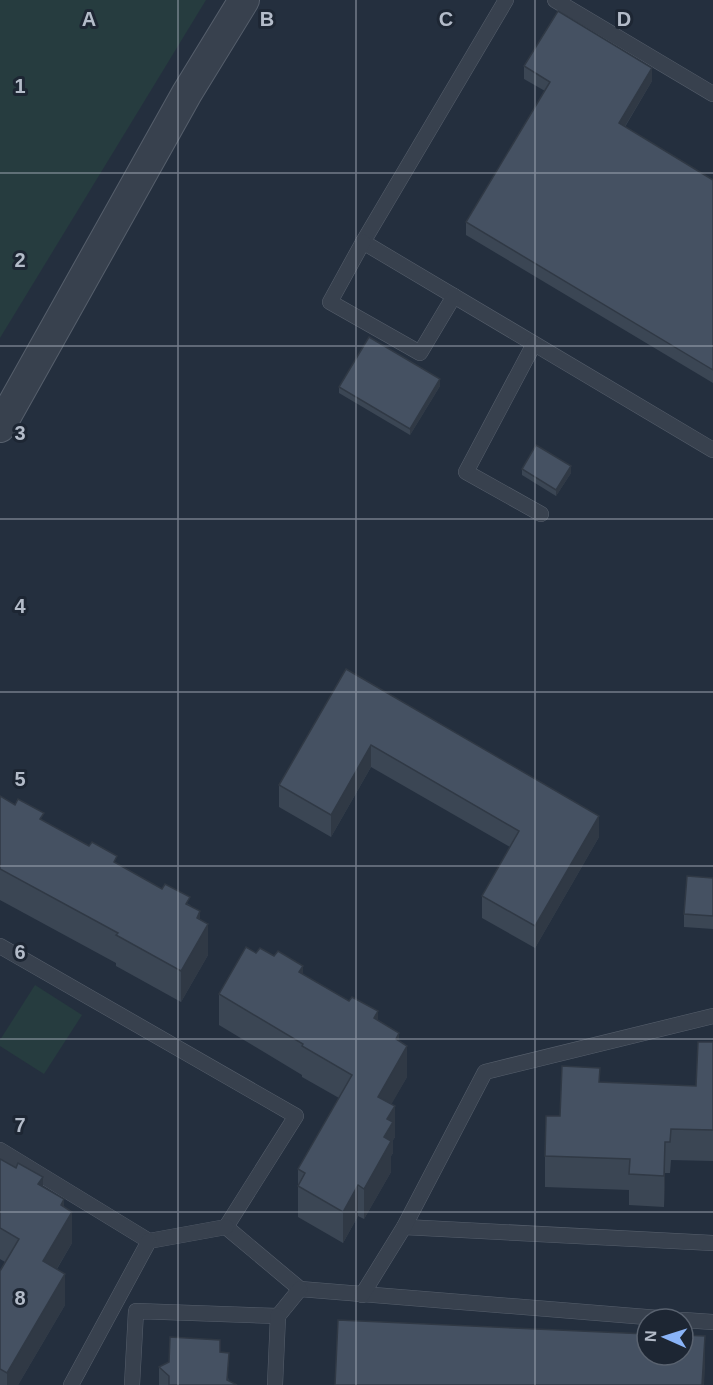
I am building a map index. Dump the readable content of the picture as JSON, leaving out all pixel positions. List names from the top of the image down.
{
  "north": "left",
  "grid": {
    "columns": [
      "A",
      "B",
      "C",
      "D"
    ],
    "rows": [
      "1",
      "2",
      "3",
      "4",
      "5",
      "6",
      "7",
      "8"
    ]
  }
}
